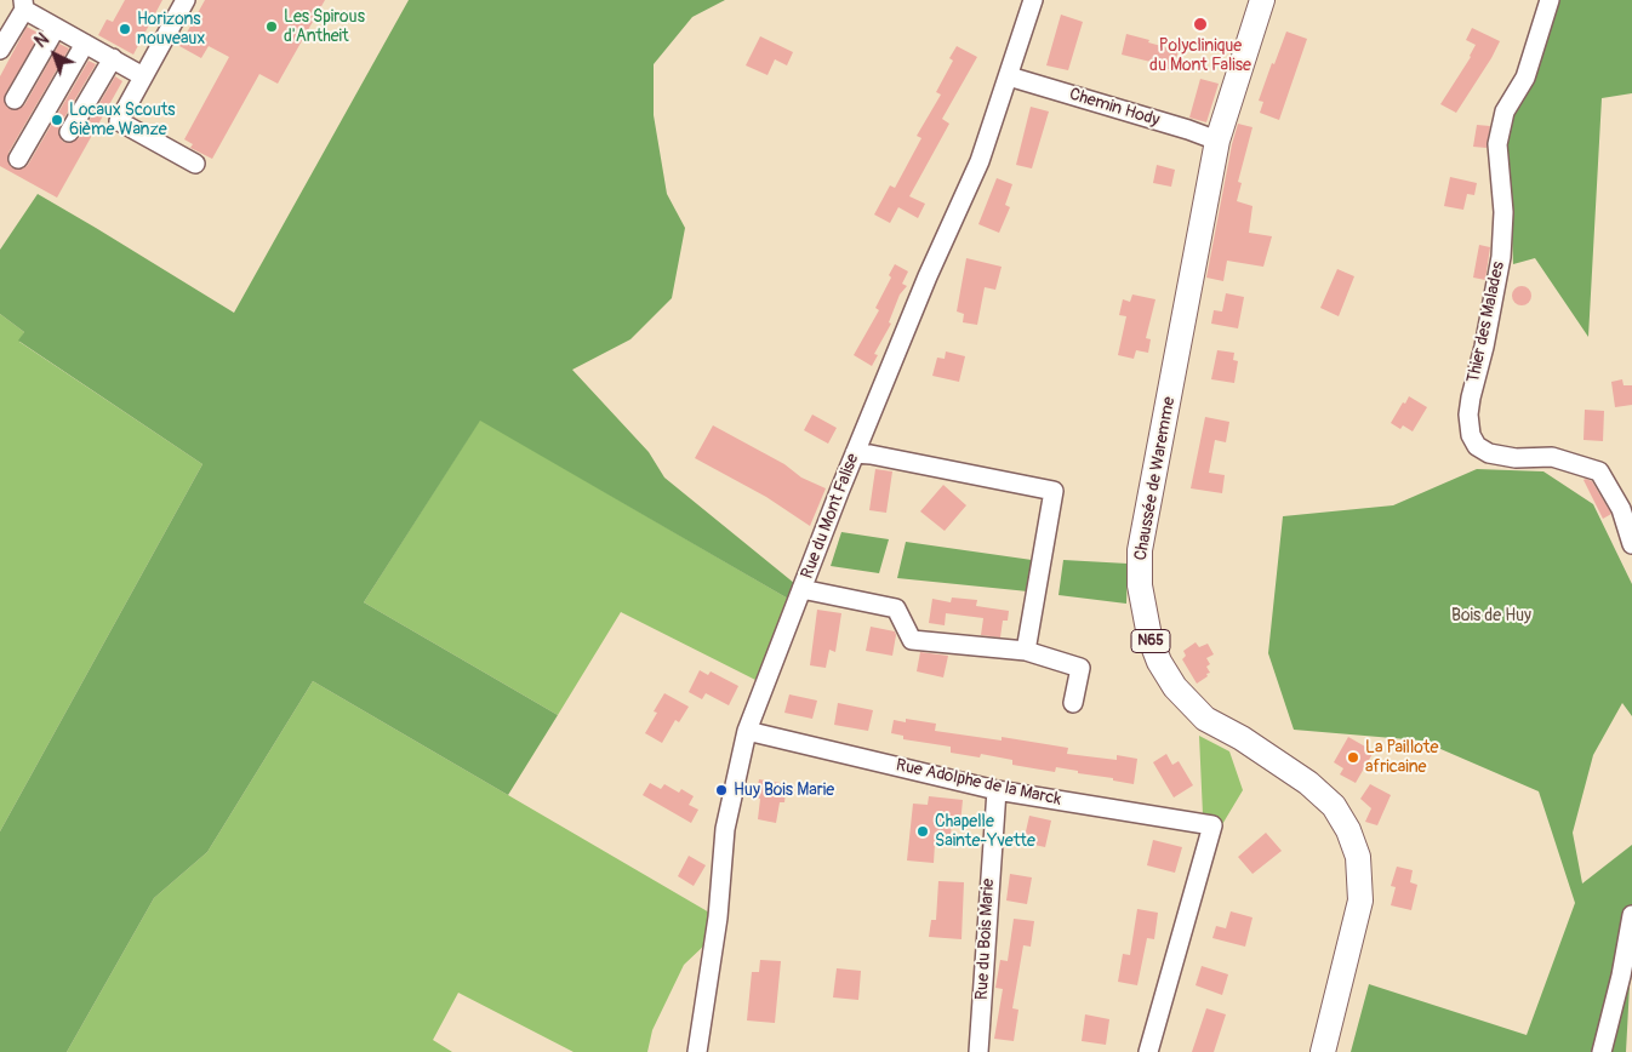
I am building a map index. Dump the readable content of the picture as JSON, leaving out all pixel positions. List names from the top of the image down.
{
  "streets": {
    "main road": ["Chaussée de Waremme", "N65"],
    "street": [
      "Chemin Hody",
      "Thier des Malades",
      "Rue du Mont Falise",
      "Rue Adolphe de la Marck",
      "Rue du Bois Marie"
    ]
  },
  "crossings": [
    ["Chemin Hody", "Chaussée de Waremme"],
    ["Chemin Hody", "Rue du Mont Falise"],
    ["Rue du Mont Falise", "Rue Adolphe de la Marck"],
    ["Rue Adolphe de la Marck", "Rue du Bois Marie"]
  ],
  "parks": ["Bois de Huy"],
  "places": [
    "Polyclinique du Mont Falise",
    "Les Spirous d'Antheit",
    "Horizons nouveaux",
    "Locaux Scouts 6ième Wanze",
    "La Paillote africaine",
    "Huy Bois Marie",
    "Chapelle Sainte-Yvette"
  ],
  "north": "top left"
}
